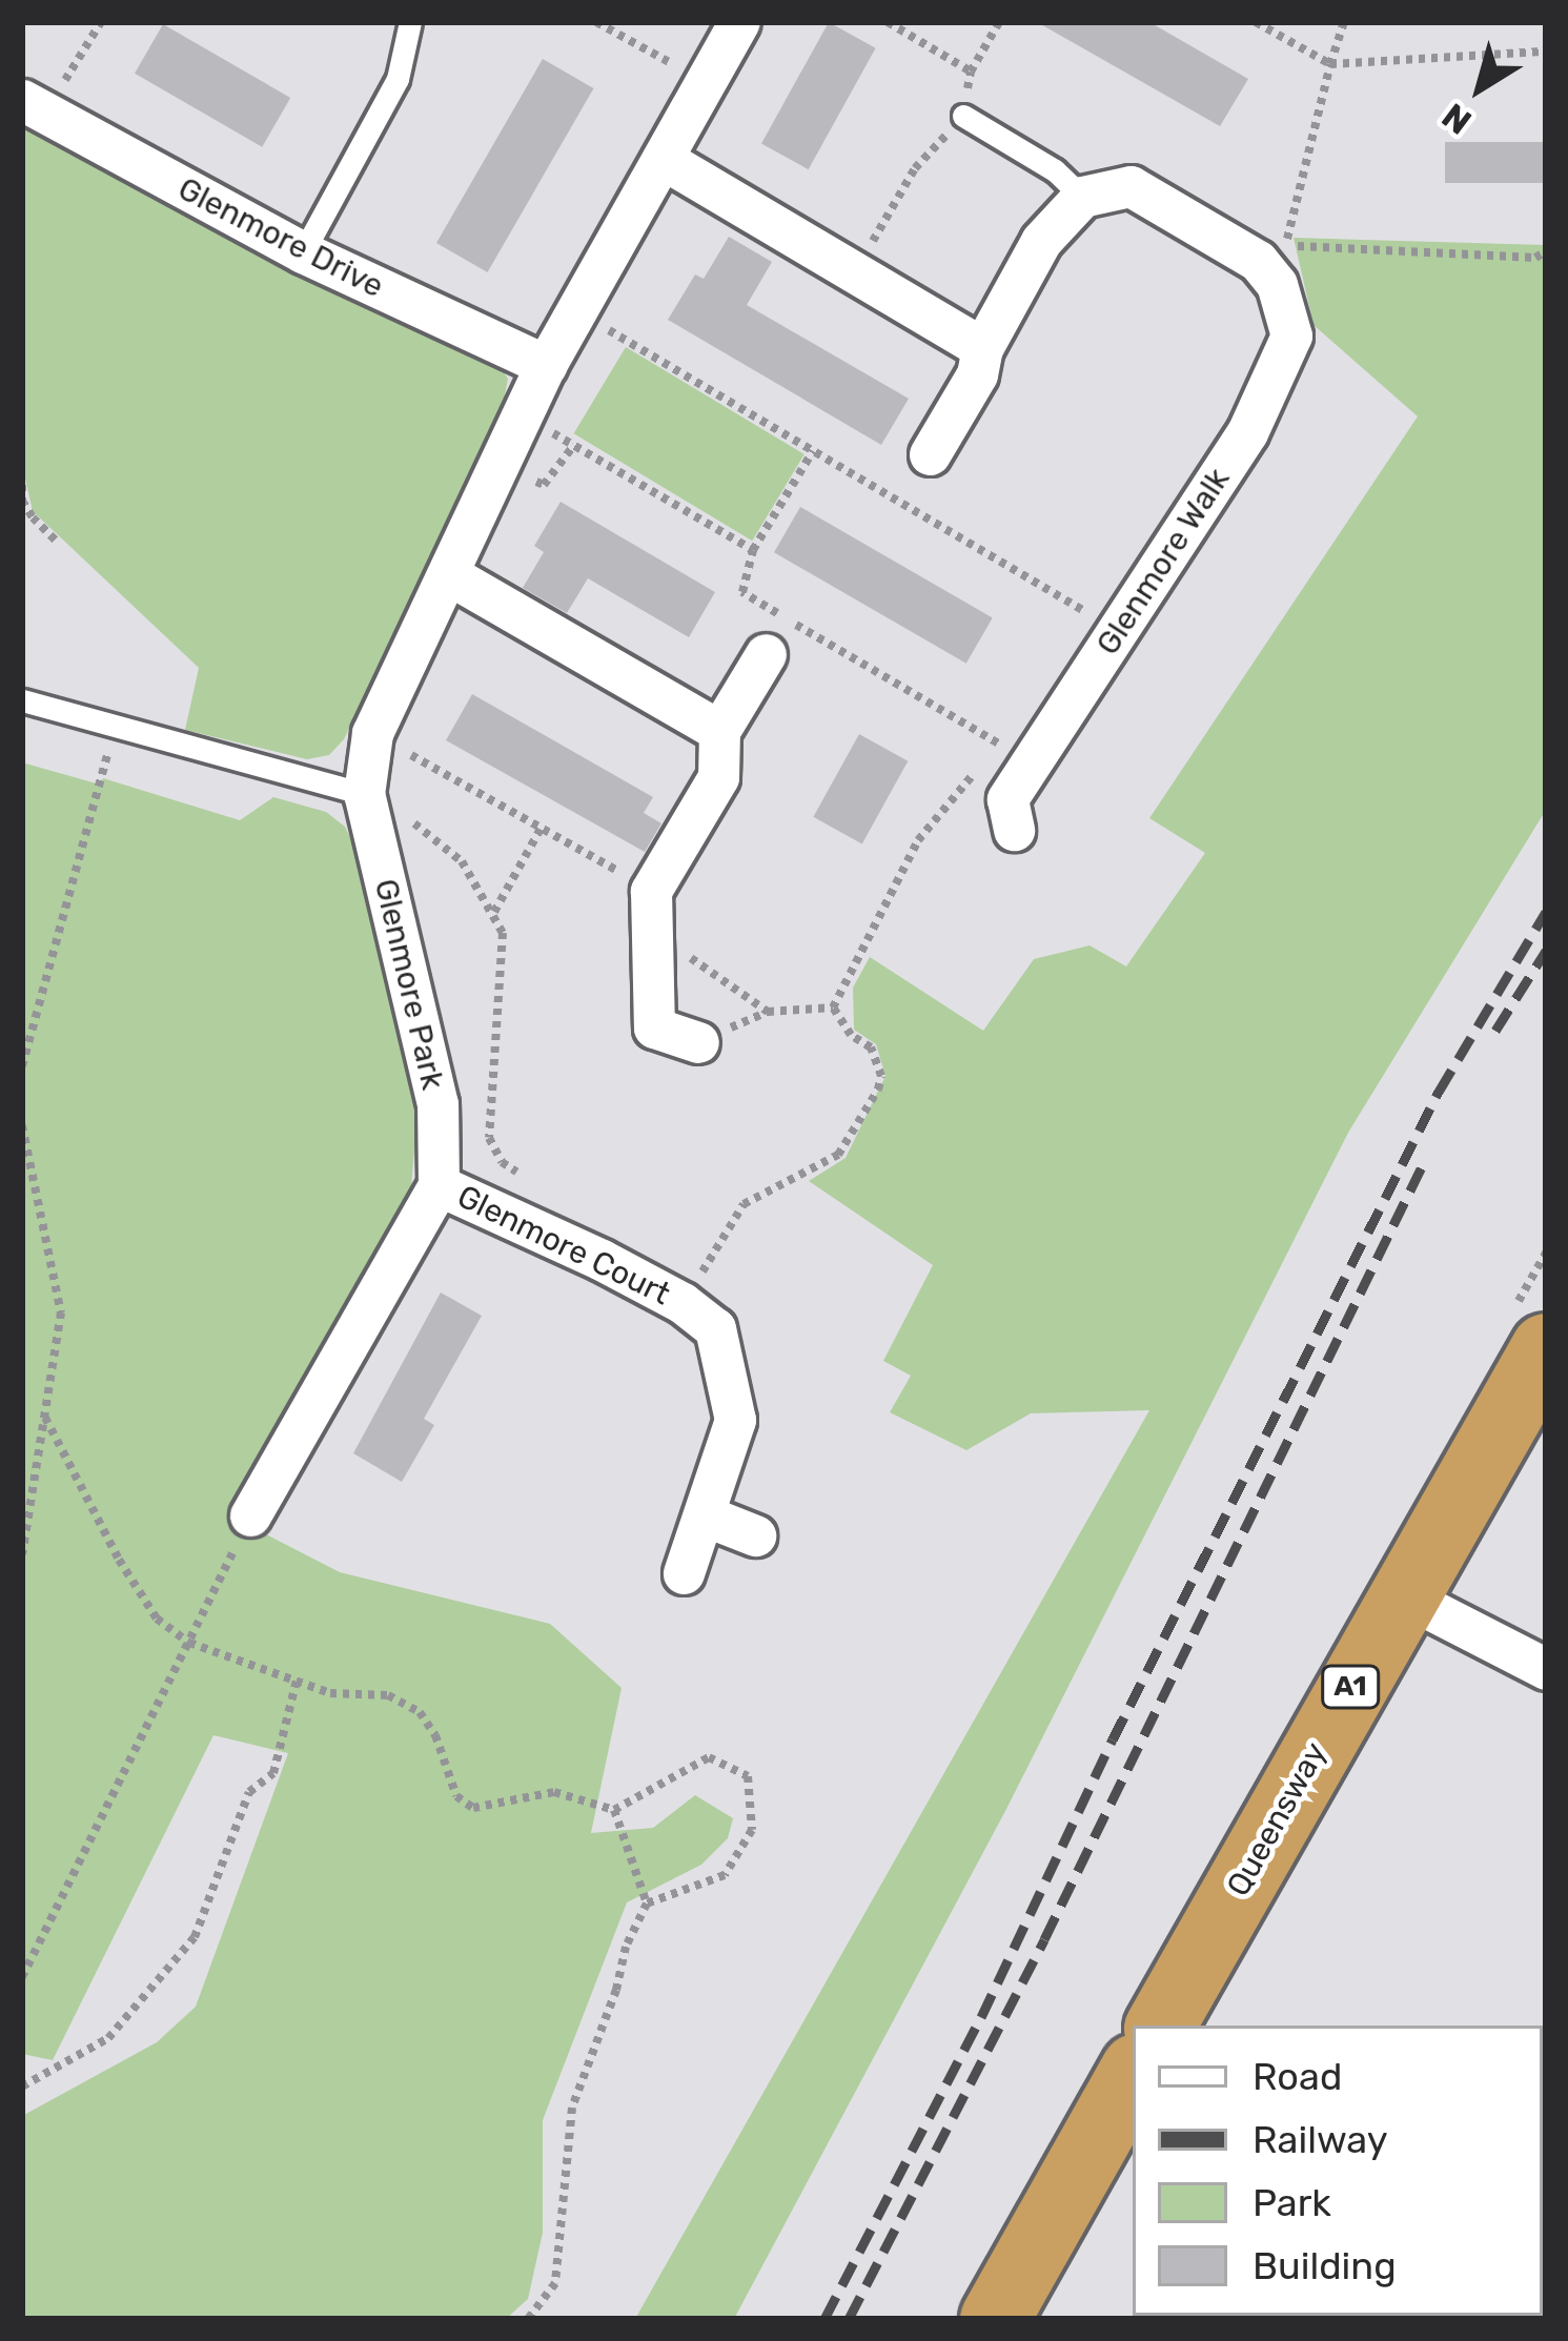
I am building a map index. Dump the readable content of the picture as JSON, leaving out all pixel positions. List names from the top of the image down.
{
  "streets": {
    "highway": ["A1", "Queensway"],
    "street": [
      "Glenmore Drive",
      "Glenmore Walk",
      "Glenmore Park",
      "Glenmore Court"
    ]
  },
  "crossings": [
    ["Glenmore Drive", "Glenmore Park"],
    ["Glenmore Park", "Glenmore Court"]
  ],
  "legend": [
    "Road",
    "Railway",
    "Park",
    "Building"
  ],
  "north": "bottom left"
}
